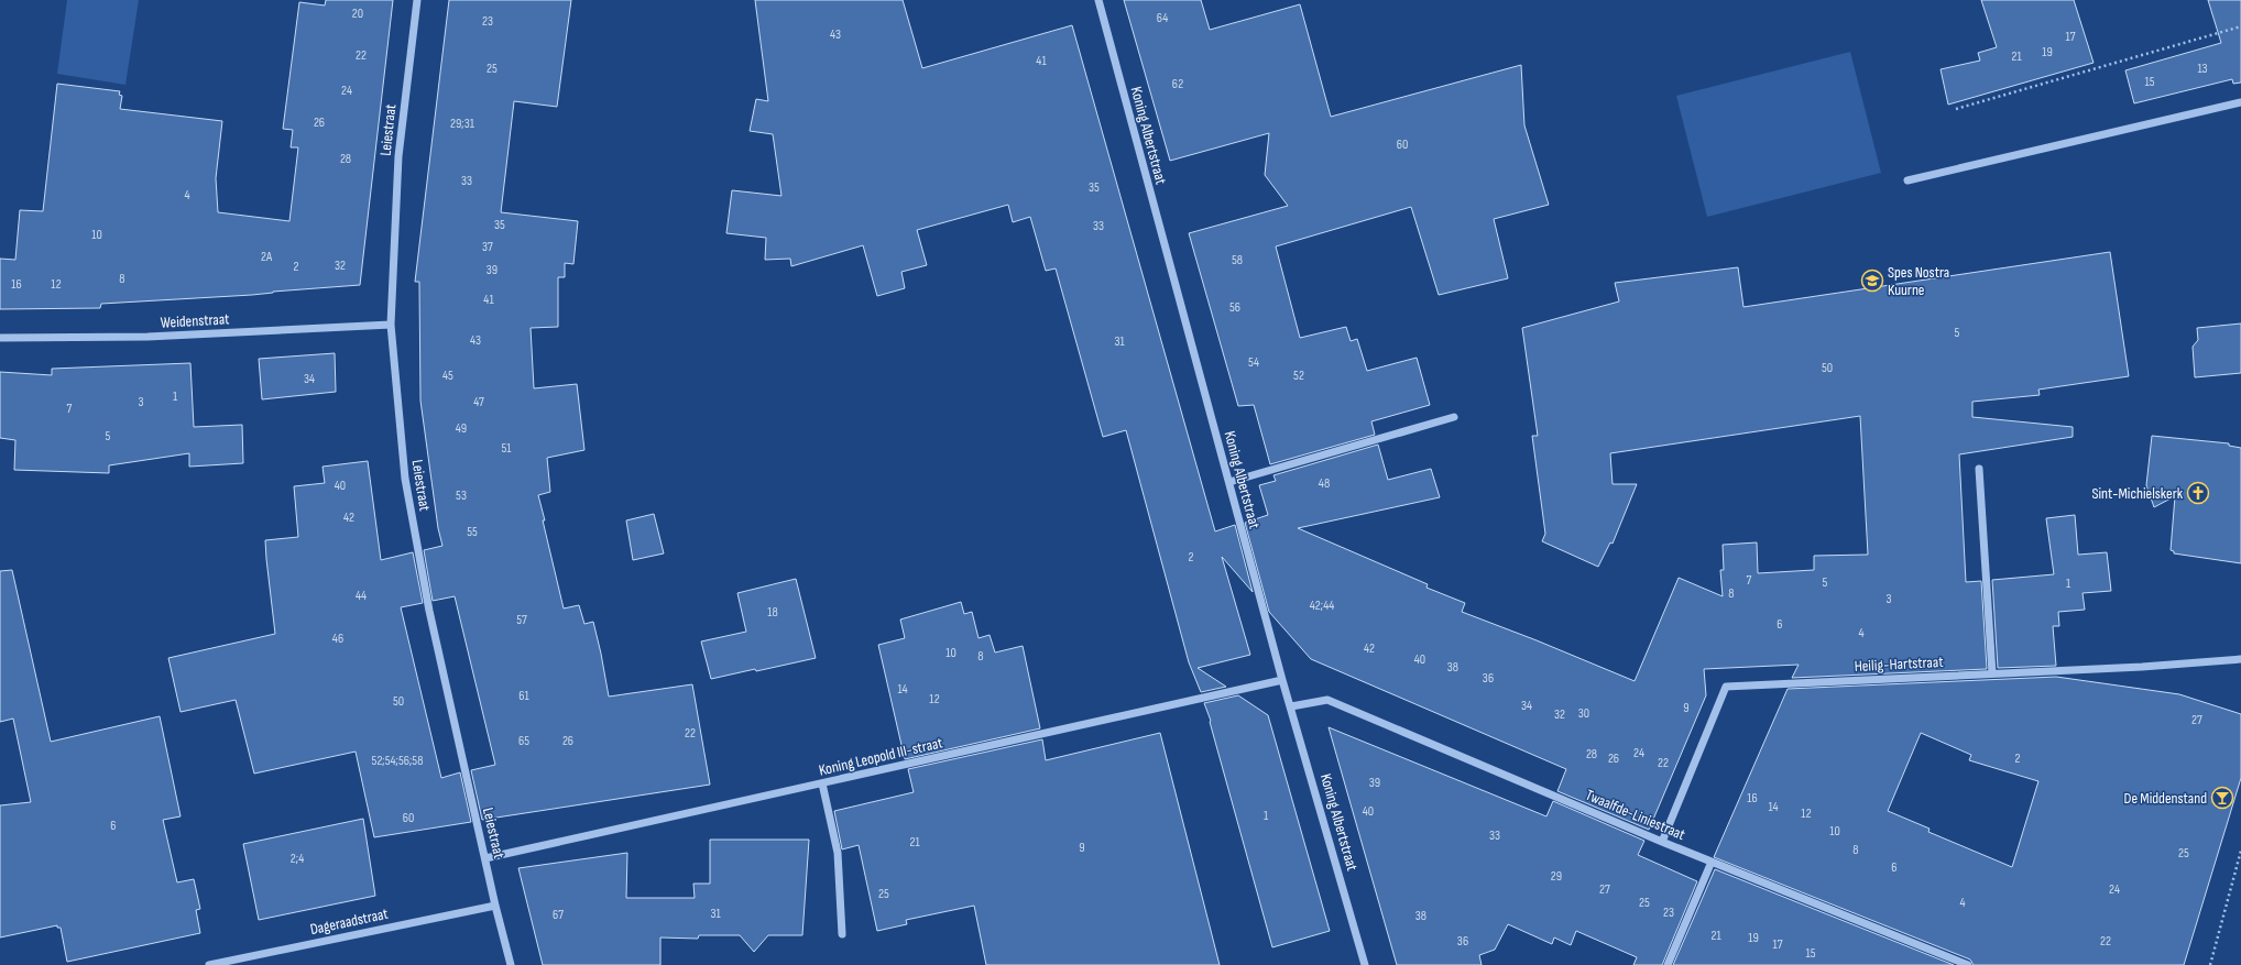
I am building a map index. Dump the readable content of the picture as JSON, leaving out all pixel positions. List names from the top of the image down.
{
  "streets": {
    "street": [
      "Leiestraat",
      "Koning Albertstraat",
      "Weidenstraat",
      "Heilig-Hartstraat",
      "Koning Leopold III-straat",
      "Twaalfde-Liniestraat",
      "Dageraadstraat"
    ]
  },
  "crossings": [
    ["Leiestraat", "Weidenstraat"],
    ["Leiestraat", "Koning Leopold III-straat"],
    ["Leiestraat", "Dageraadstraat"],
    ["Koning Albertstraat", "Koning Leopold III-straat"],
    ["Koning Albertstraat", "Twaalfde-Liniestraat"],
    ["Heilig-Hartstraat", "Twaalfde-Liniestraat"]
  ],
  "places": {
    "school or university": ["Spes Nostra Kuurne"],
    "church": ["Sint-Michielskerk"],
    "bar": ["De Middenstand"]
  },
  "house_numbers": [
    "20",
    "64",
    "23",
    "43",
    "17",
    "19",
    "22",
    "21",
    "41",
    "25",
    "13",
    "15",
    "62",
    "24",
    "26",
    "29;31",
    "60",
    "28",
    "33",
    "35",
    "4",
    "35",
    "33",
    "10",
    "37",
    "2A",
    "58",
    "32",
    "2",
    "39",
    "8",
    "16",
    "12",
    "41",
    "56",
    "5",
    "43",
    "31",
    "54",
    "50",
    "45",
    "52",
    "34",
    "1",
    "3",
    "47",
    "7",
    "49",
    "5",
    "51",
    "48",
    "40",
    "53",
    "42",
    "55",
    "2",
    "7",
    "5",
    "1",
    "8",
    "44",
    "3",
    "42;44",
    "18",
    "57",
    "6",
    "4",
    "46",
    "42",
    "10",
    "8",
    "40",
    "38",
    "36",
    "14",
    "61",
    "12",
    "50",
    "34",
    "9",
    "30",
    "32",
    "27",
    "22",
    "65",
    "26",
    "24",
    "28",
    "26",
    "2",
    "52;54;56;58",
    "22",
    "39",
    "16",
    "14",
    "40",
    "12",
    "1",
    "60",
    "6",
    "10",
    "33",
    "21",
    "9",
    "8",
    "25",
    "2;4",
    "6",
    "29",
    "27",
    "24",
    "25",
    "25",
    "4",
    "23",
    "31",
    "67",
    "38",
    "21",
    "19",
    "36",
    "22",
    "17",
    "15"
  ]
}
